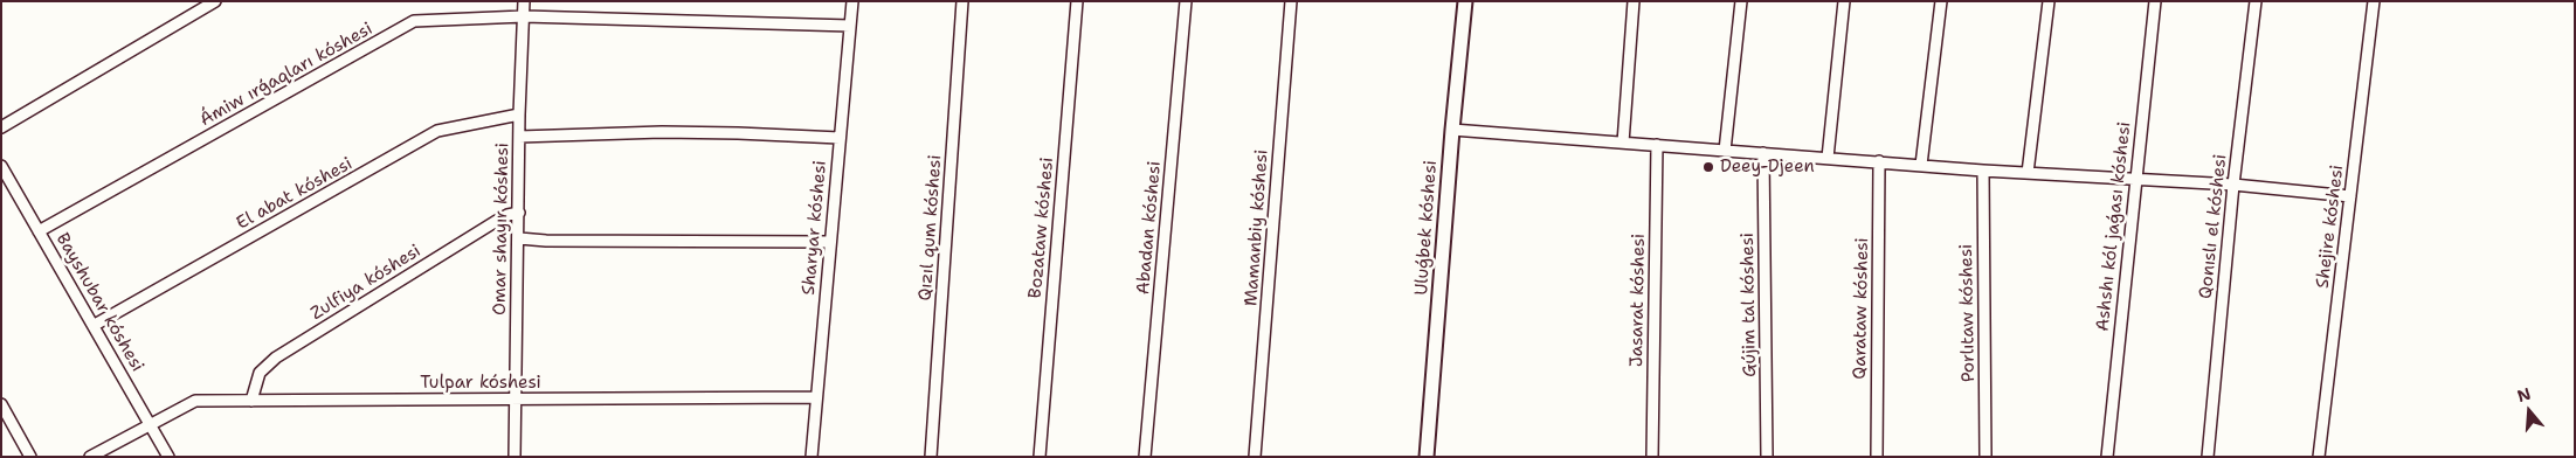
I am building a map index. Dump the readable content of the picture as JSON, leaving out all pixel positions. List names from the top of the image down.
{
  "streets": {
    "street": [
      "Ámiw ırǵaqları kóshesi",
      "El abat kóshesi",
      "Ashshı kól jaǵası kóshesi",
      "Qonıslı el kóshesi",
      "Shejire kóshesi",
      "Sharyar kóshesi",
      "Qızıl qum kóshesi",
      "Bozataw kóshesi",
      "Abadan kóshesi",
      "Mamanbiy kóshesi",
      "Uluǵbek kóshesi",
      "Omar shayır kóshesi",
      "Zulfiya kóshesi",
      "Jasarat kóshesi",
      "Bayshubar kóshesi",
      "Gújim tal kóshesi",
      "Qarataw kóshesi",
      "Porlıtaw kóshesi",
      "Tulpar kóshesi"
    ]
  },
  "crossings": [
    ["Ámiw ırǵaqları kóshesi", "Sharyar kóshesi"],
    ["Ámiw ırǵaqları kóshesi", "Omar shayır kóshesi"],
    ["Ámiw ırǵaqları kóshesi", "Bayshubar kóshesi"],
    ["El abat kóshesi", "Omar shayır kóshesi"],
    ["El abat kóshesi", "Bayshubar kóshesi"],
    ["Sharyar kóshesi", "Tulpar kóshesi"],
    ["Omar shayır kóshesi", "Zulfiya kóshesi"],
    ["Omar shayır kóshesi", "Tulpar kóshesi"],
    ["Zulfiya kóshesi", "Tulpar kóshesi"],
    ["Bayshubar kóshesi", "Tulpar kóshesi"]
  ],
  "places": ["Deey-Djeen"],
  "north": "top"
}
